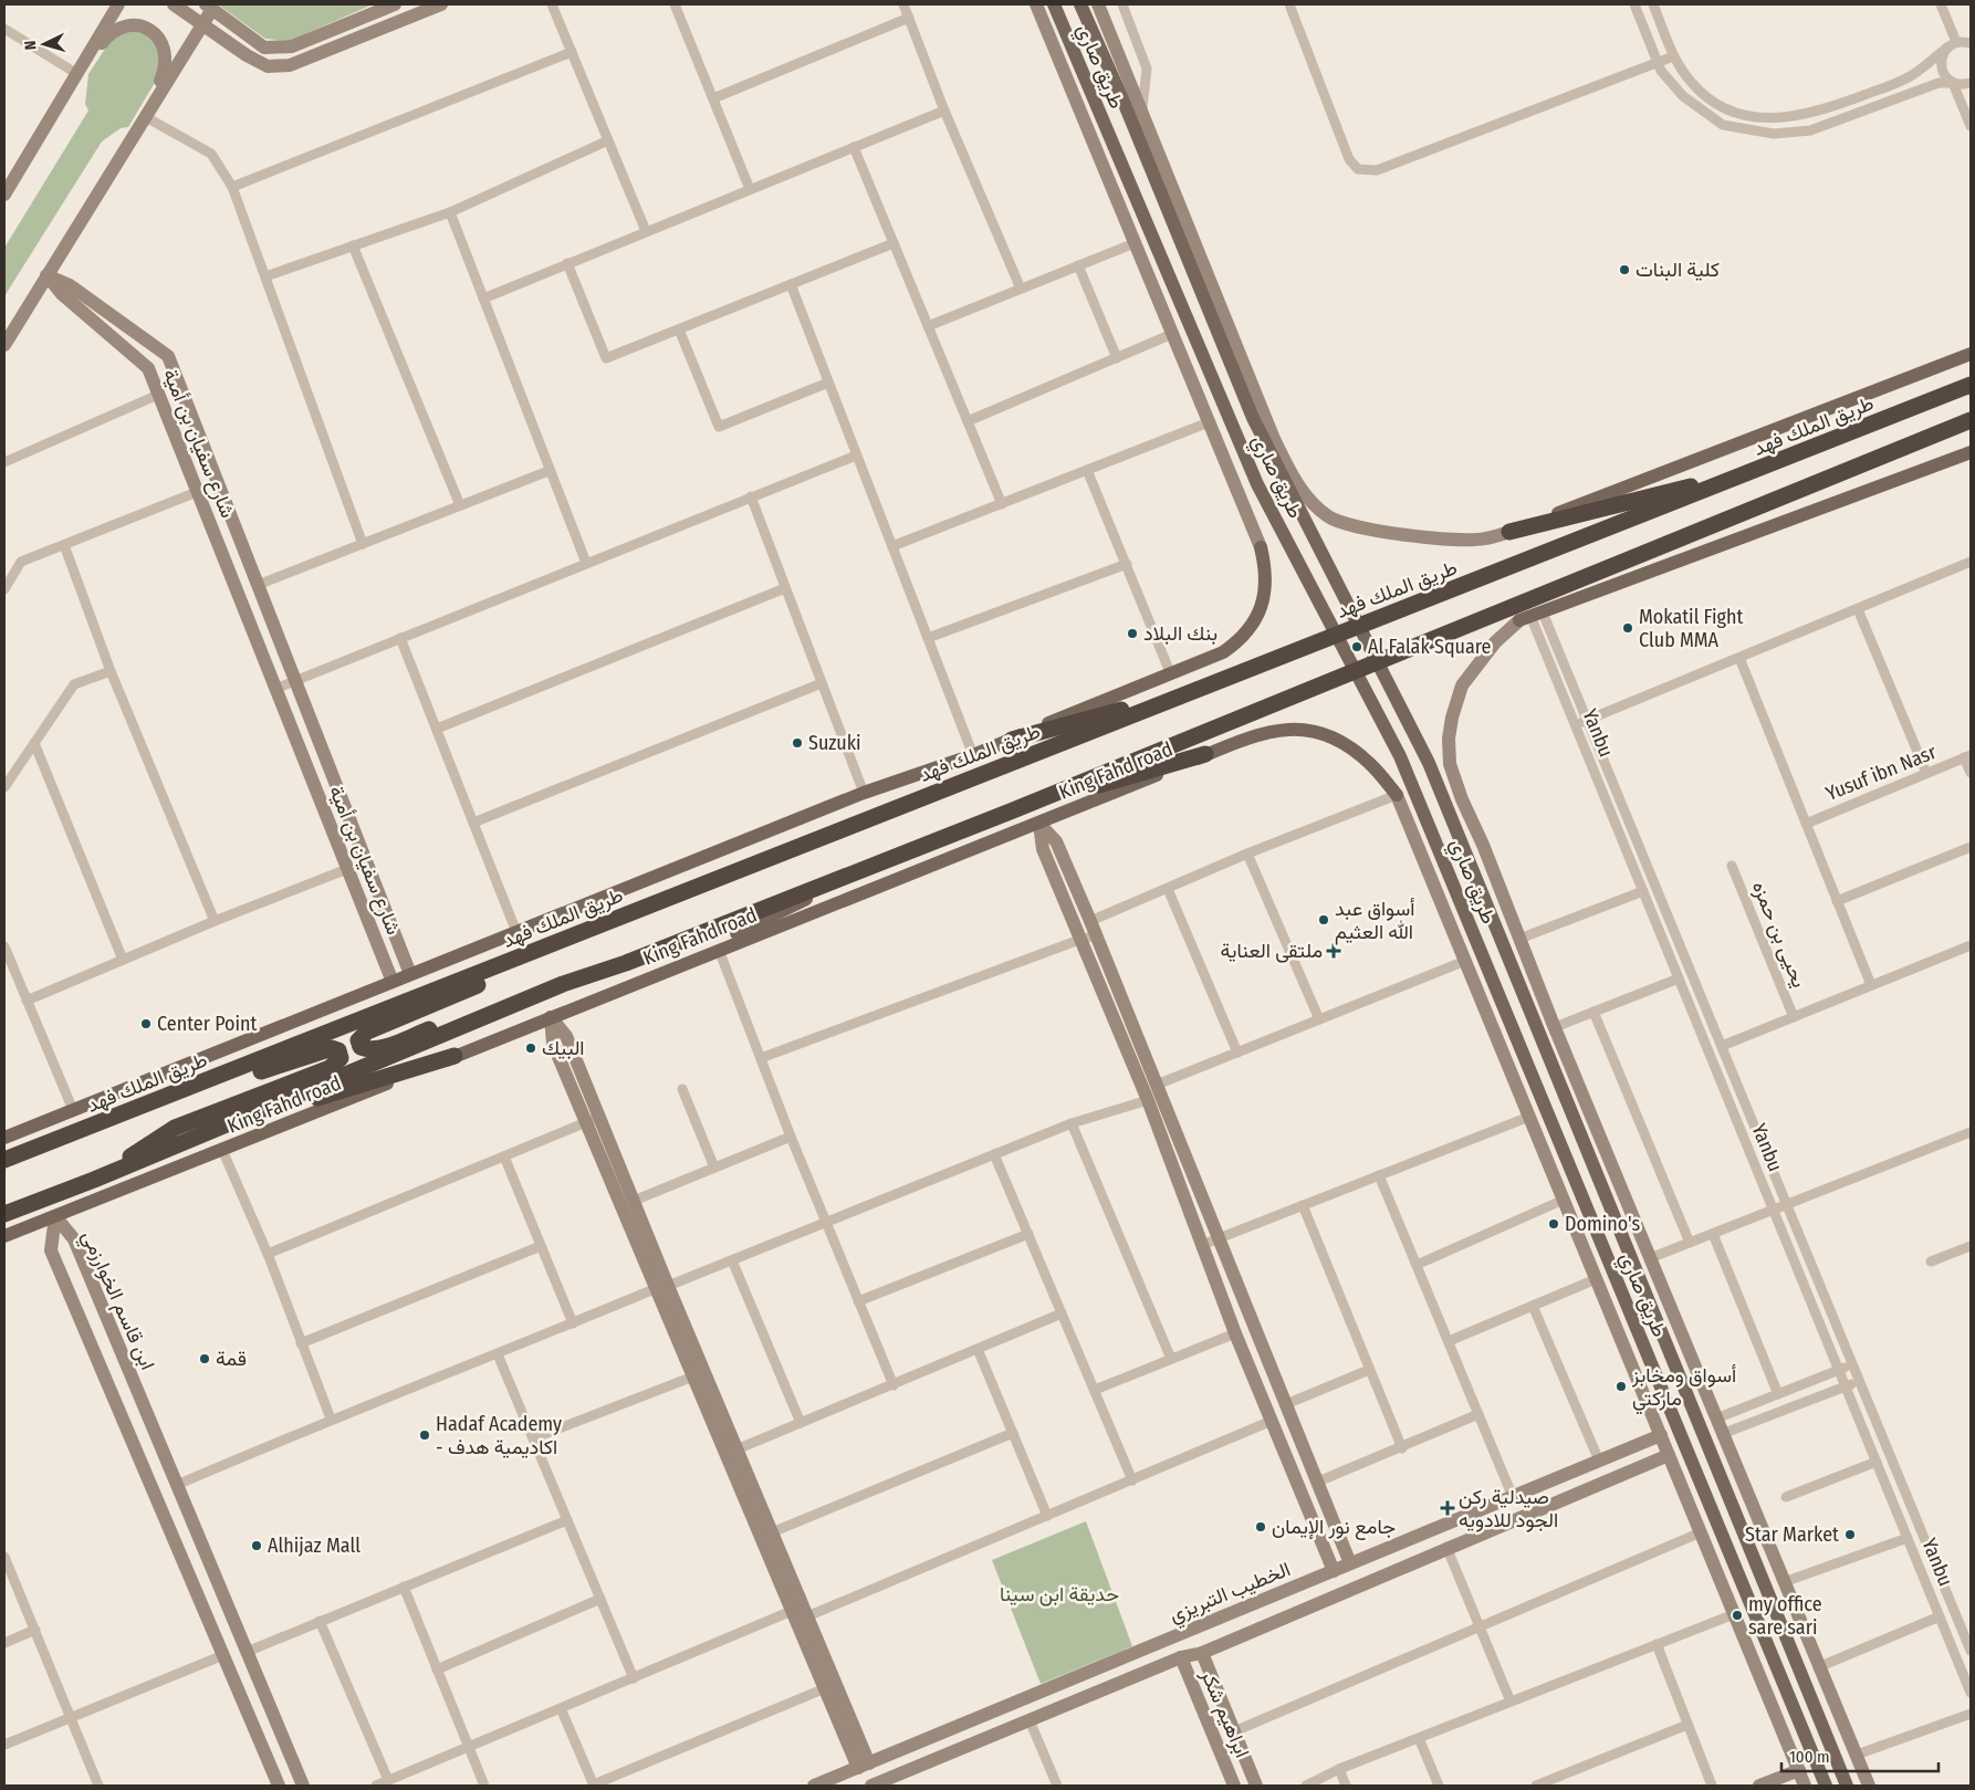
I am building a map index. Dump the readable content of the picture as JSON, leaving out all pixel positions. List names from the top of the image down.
{
  "streets": {
    "highway": ["طريق الملك فهد"],
    "main road": ["طريق صاري", "King Fahd road"],
    "street": [
      "شارع سفيان بن أمية",
      "Yanbu",
      "Yusuf ibn Nasr",
      "يحيى بن حمزه",
      "ابن قاسم الخوارزمي",
      "الخطيب التبريزي",
      "ابراهيم شكر"
    ]
  },
  "crossings": [
    ["طريق الملك فهد", "شارع سفيان بن أمية"],
    ["King Fahd road", "ابن قاسم الخوارزمي"]
  ],
  "parks": ["حديقة ابن سينا"],
  "places": {
    "other": [
      "كلية البنات",
      "Mokatil Fight Club MMA",
      "بنك البلاد",
      "Al Falak Square",
      "Suzuki",
      "أسواق عبد الله العثيم",
      "Center Point",
      "البيك",
      "Domino's",
      "قمة",
      "أسواق ومخابز ماركتي",
      "Hadaf Academy - اكاديمية هدف",
      "جامع نور الإيمان",
      "Star Market",
      "Alhijaz Mall",
      "my office sare sari"
    ],
    "health": ["ملتقى العناية", "صيدلية ركن الجود للادويه"]
  },
  "scale_bar": "100 m",
  "north": "left"
}
